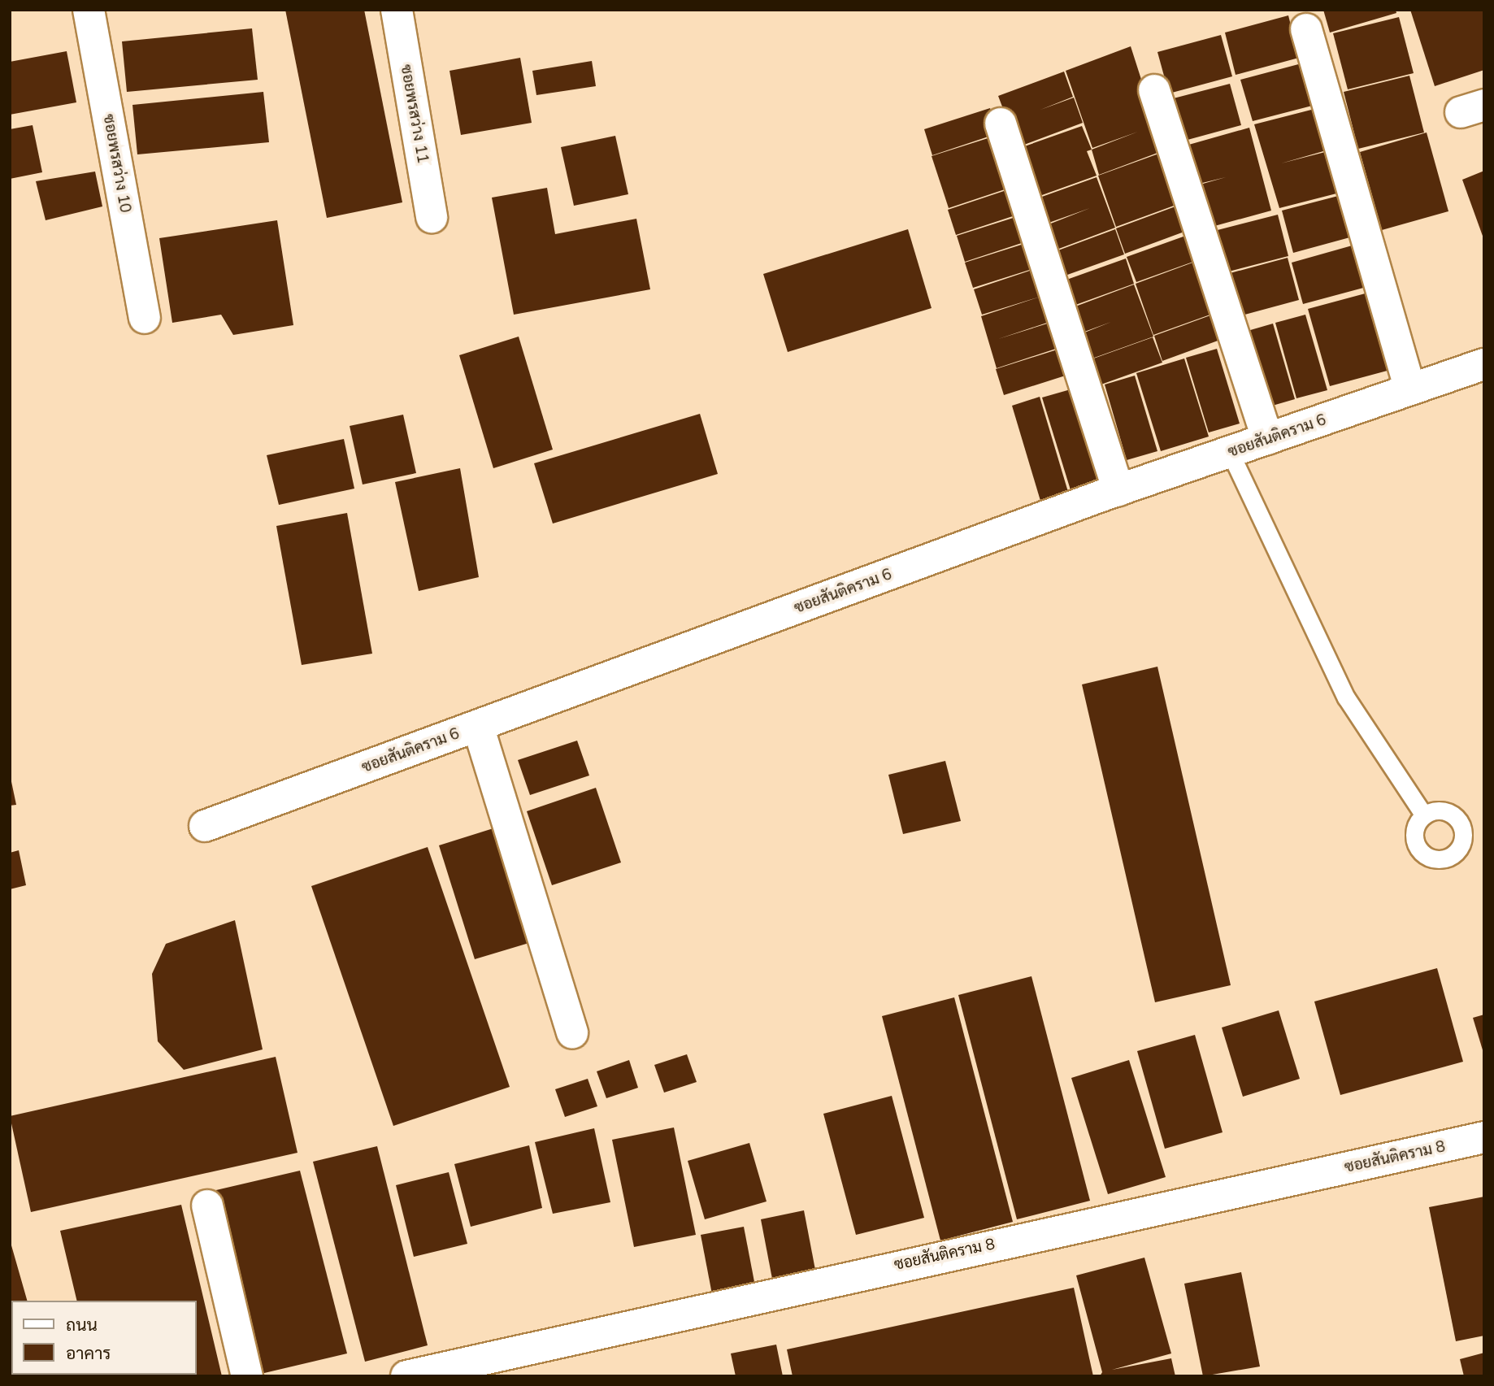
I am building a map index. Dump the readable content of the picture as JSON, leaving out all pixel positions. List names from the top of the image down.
{
  "streets": {
    "street": [
      "ซอยพรสว่าง 11",
      "ซอยพรสว่าง 10",
      "ซอยสันติคราม 6",
      "ซอยสันติคราม 8"
    ]
  },
  "legend": ["ถนน", "อาคาร"]
}
